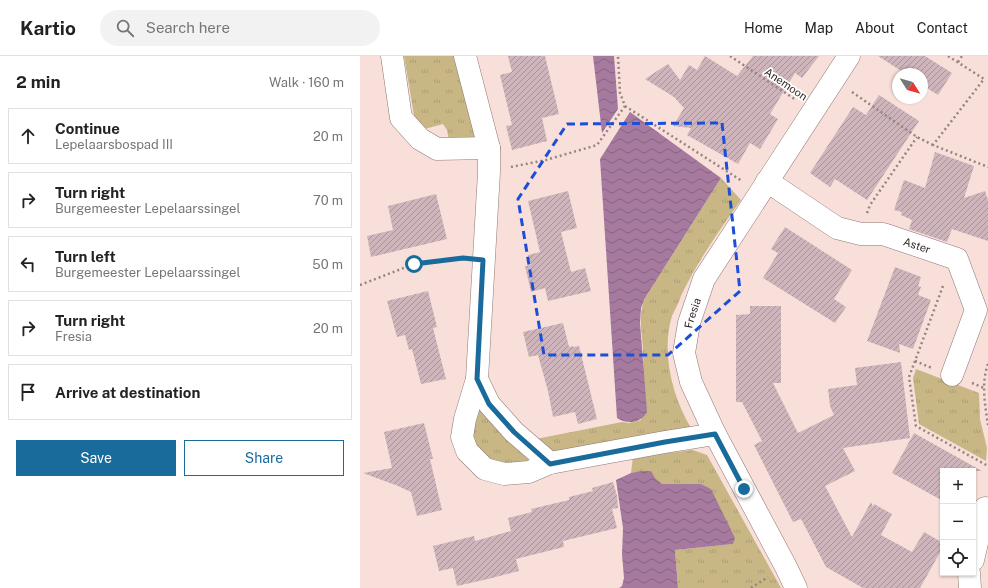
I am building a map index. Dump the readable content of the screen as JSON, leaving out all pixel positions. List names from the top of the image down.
{
  "streets": {
    "street": ["Aster", "Fresia"],
    "path": ["Anemoon"]
  },
  "crossings": [
    ["Anemoon", "Fresia"],
    ["Aster", "Fresia"]
  ],
  "north": "bottom right",
  "page": {
    "header": "Kartio",
    "search": "Search here",
    "nav": [
      "Home",
      "Map",
      "About",
      "Contact"
    ],
    "heading": ["2 min", "Walk · 160 m"],
    "list": [
      ["Continue", "Lepelaarsbospad III", "20 m"],
      ["Turn right", "Burgemeester Lepelaarssingel", "70 m"],
      ["Turn left", "Burgemeester Lepelaarssingel", "50 m"],
      ["Turn right", "Fresia", "20 m"],
      "Arrive at destination"
    ],
    "buttons": ["Save", "Share"],
    "map_buttons": ["+", "−"]
  }
}
